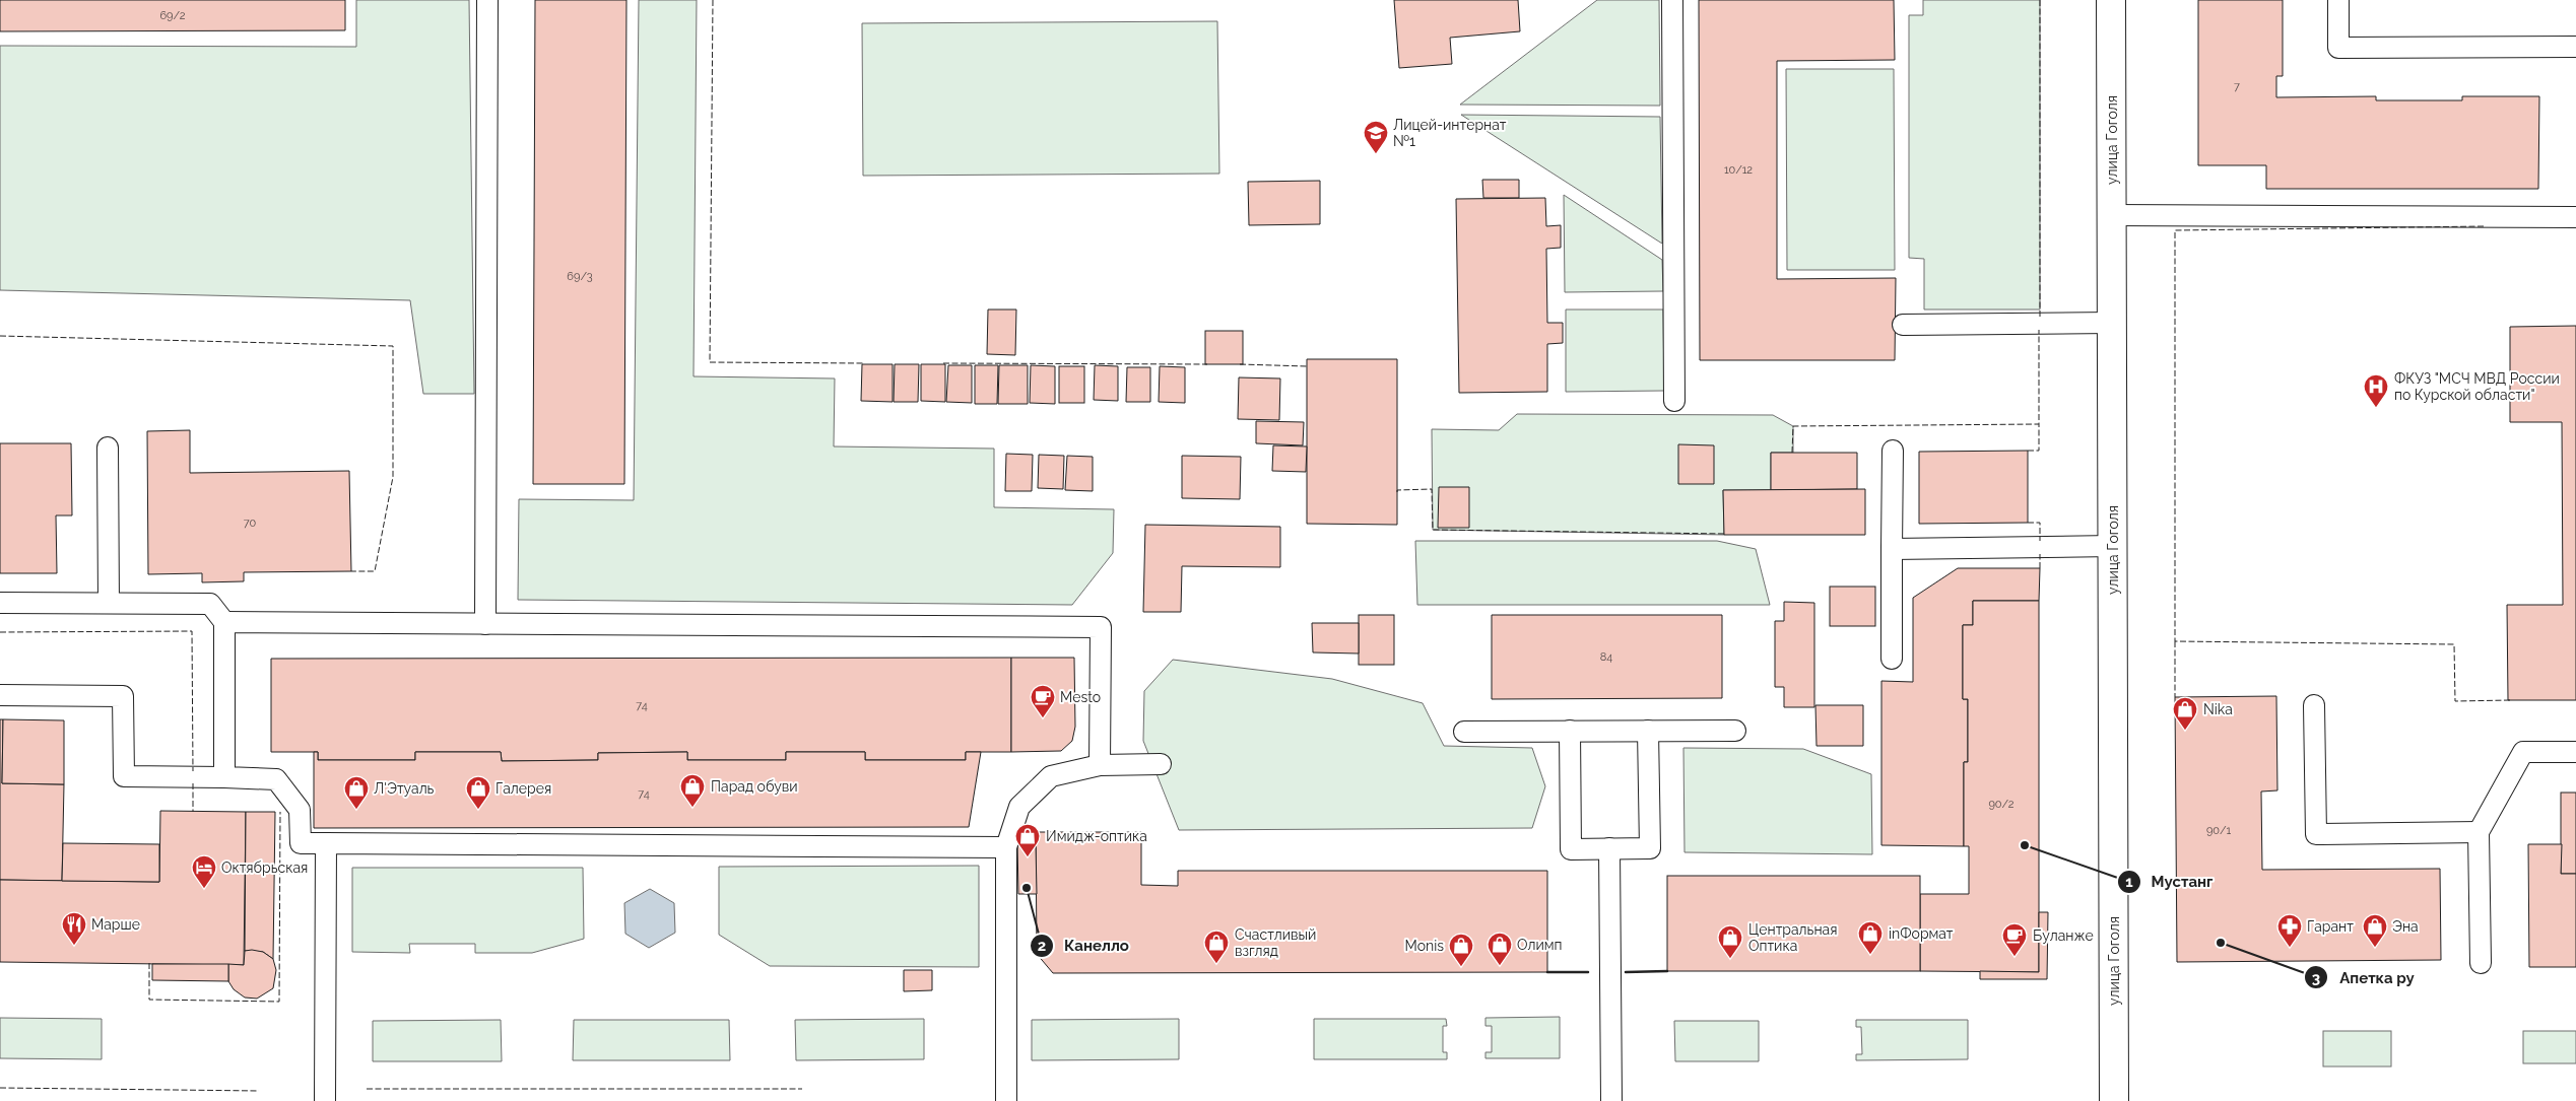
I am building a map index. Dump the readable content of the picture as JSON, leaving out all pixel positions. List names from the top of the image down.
{
  "streets": {
    "street": ["улица Гоголя"]
  },
  "places": {
    "school or university": ["Лицей-интернат №1"],
    "hospital": ["ФКУЗ \"МСЧ МВД России по Курской области\""],
    "cafe": ["Mesto", "Буланже"],
    "shop": [
      "Nika",
      "Парад обуви",
      "Л'Этуаль",
      "Галерея",
      "Имидж-оптика",
      "Эна",
      "inФормат",
      "Центральная Оптика",
      "Счастливый взгляд",
      "Олимп",
      "Monis"
    ],
    "other": ["Мустанг", "Канелло", "Апетка ру"],
    "hotel": ["Октябрьская"],
    "restaurant": ["Марше"],
    "pharmacy": ["Гарант"]
  },
  "house_numbers": [
    "69/2",
    "7",
    "10/12",
    "69/3",
    "70",
    "84",
    "74",
    "74",
    "90/2",
    "90/1"
  ]
}
